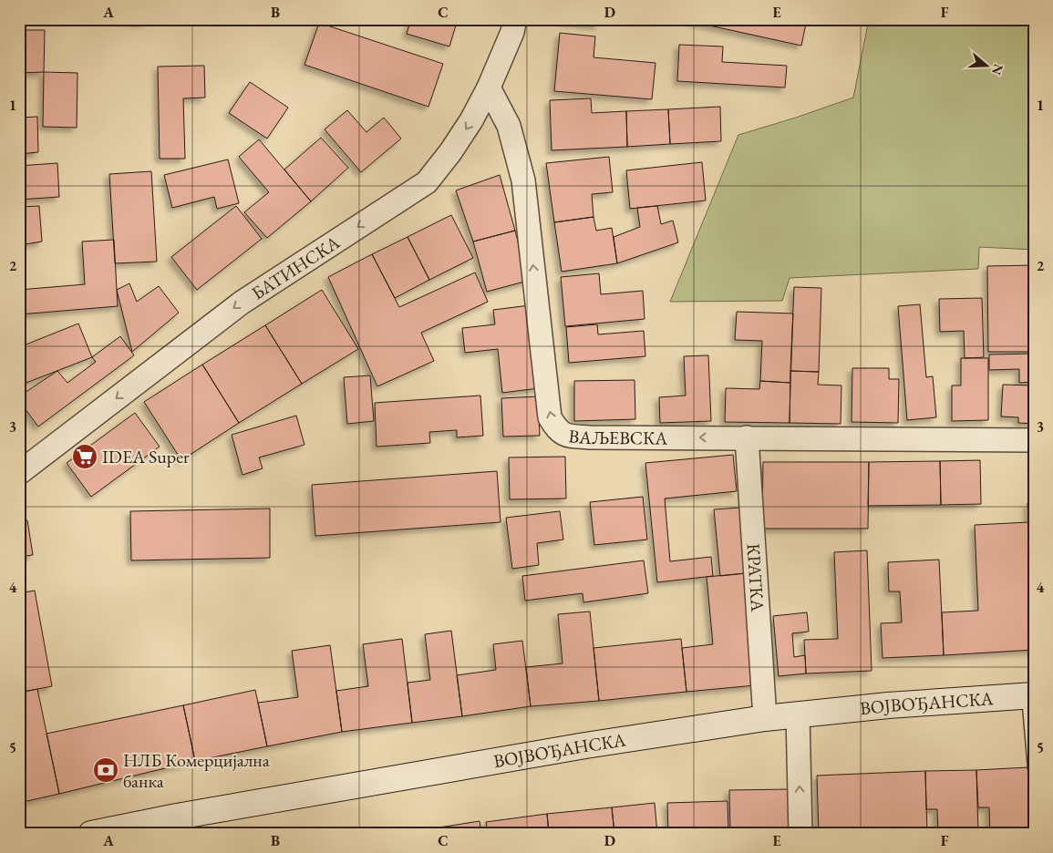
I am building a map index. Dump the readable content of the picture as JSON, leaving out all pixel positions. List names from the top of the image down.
{
  "streets": {
    "street": [
      "БАТИНСКА",
      "ВАЉЕВСКА",
      "КРАТКА",
      "ВОЈВОЂАНСКА"
    ]
  },
  "crossings": [
    ["БАТИНСКА", "ВАЉЕВСКА"],
    ["ВАЉЕВСКА", "КРАТКА"],
    ["КРАТКА", "ВОЈВОЂАНСКА"]
  ],
  "one_way": ["БАТИНСКА"],
  "places": {
    "supermarket": ["IDEA Super"],
    "bank": ["НЛБ Комерцијална банка"]
  },
  "north": "right",
  "grid": {
    "columns": [
      "A",
      "B",
      "C",
      "D",
      "E",
      "F"
    ],
    "rows": [
      "1",
      "2",
      "3",
      "4",
      "5"
    ]
  }
}
